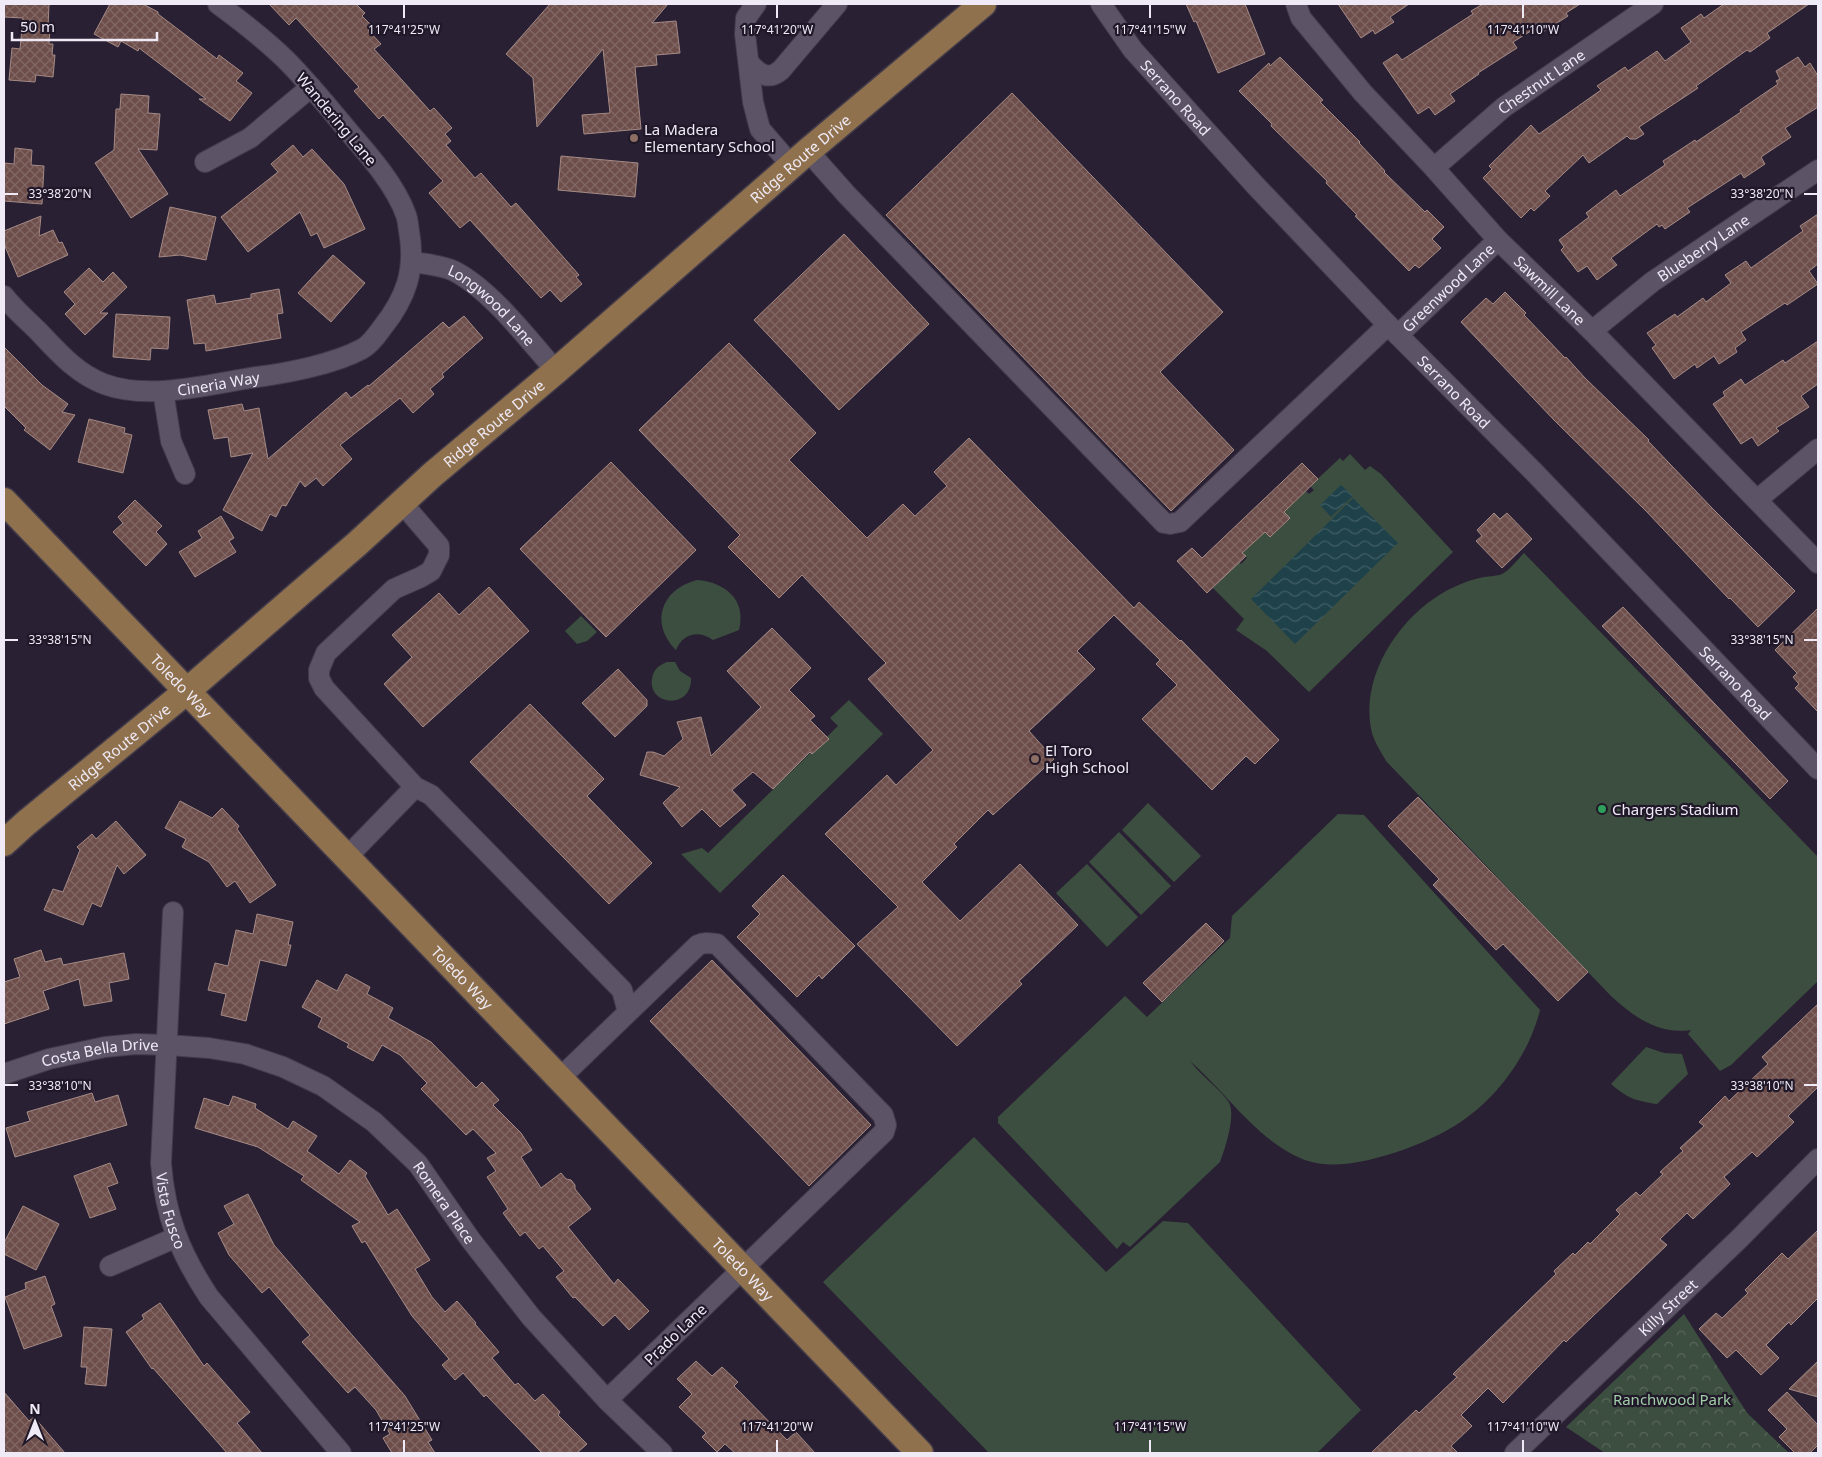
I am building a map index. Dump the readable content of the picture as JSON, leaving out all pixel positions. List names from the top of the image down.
{
  "streets": {
    "main road": ["Ridge Route Drive", "Toledo Way"],
    "street": [
      "Chestnut Lane",
      "Serrano Road",
      "Wandering Lane",
      "Blueberry Lane",
      "Greenwood Lane",
      "Sawmill Lane",
      "Longwood Lane",
      "Cineria Way",
      "Costa Bella Drive",
      "Romera Place",
      "Vista Fusco",
      "Killy Street",
      "Prado Lane"
    ]
  },
  "crossings": [
    ["Chestnut Lane", "Sawmill Lane"],
    ["Serrano Road", "Greenwood Lane"],
    ["Wandering Lane", "Longwood Lane"],
    ["Wandering Lane", "Cineria Way"],
    ["Ridge Route Drive", "Greenwood Lane"],
    ["Ridge Route Drive", "Longwood Lane"],
    ["Ridge Route Drive", "Toledo Way"],
    ["Blueberry Lane", "Sawmill Lane"],
    ["Greenwood Lane", "Sawmill Lane"],
    ["Longwood Lane", "Cineria Way"],
    ["Toledo Way", "Prado Lane"],
    ["Costa Bella Drive", "Romera Place"],
    ["Costa Bella Drive", "Vista Fusco"],
    ["Romera Place", "Vista Fusco"],
    ["Romera Place", "Prado Lane"]
  ],
  "parks": ["Ranchwood Park"],
  "places": ["La Madera Elementary School", "El Toro High School", "Chargers Stadium"],
  "scale_bar": "50 m",
  "north": "top",
  "coordinates": [
    "117°41'25\"W",
    "117°41'20\"W",
    "117°41'15\"W",
    "117°41'10\"W",
    "33°38'20\"N",
    "33°38'15\"N",
    "33°38'10\"N"
  ]
}
